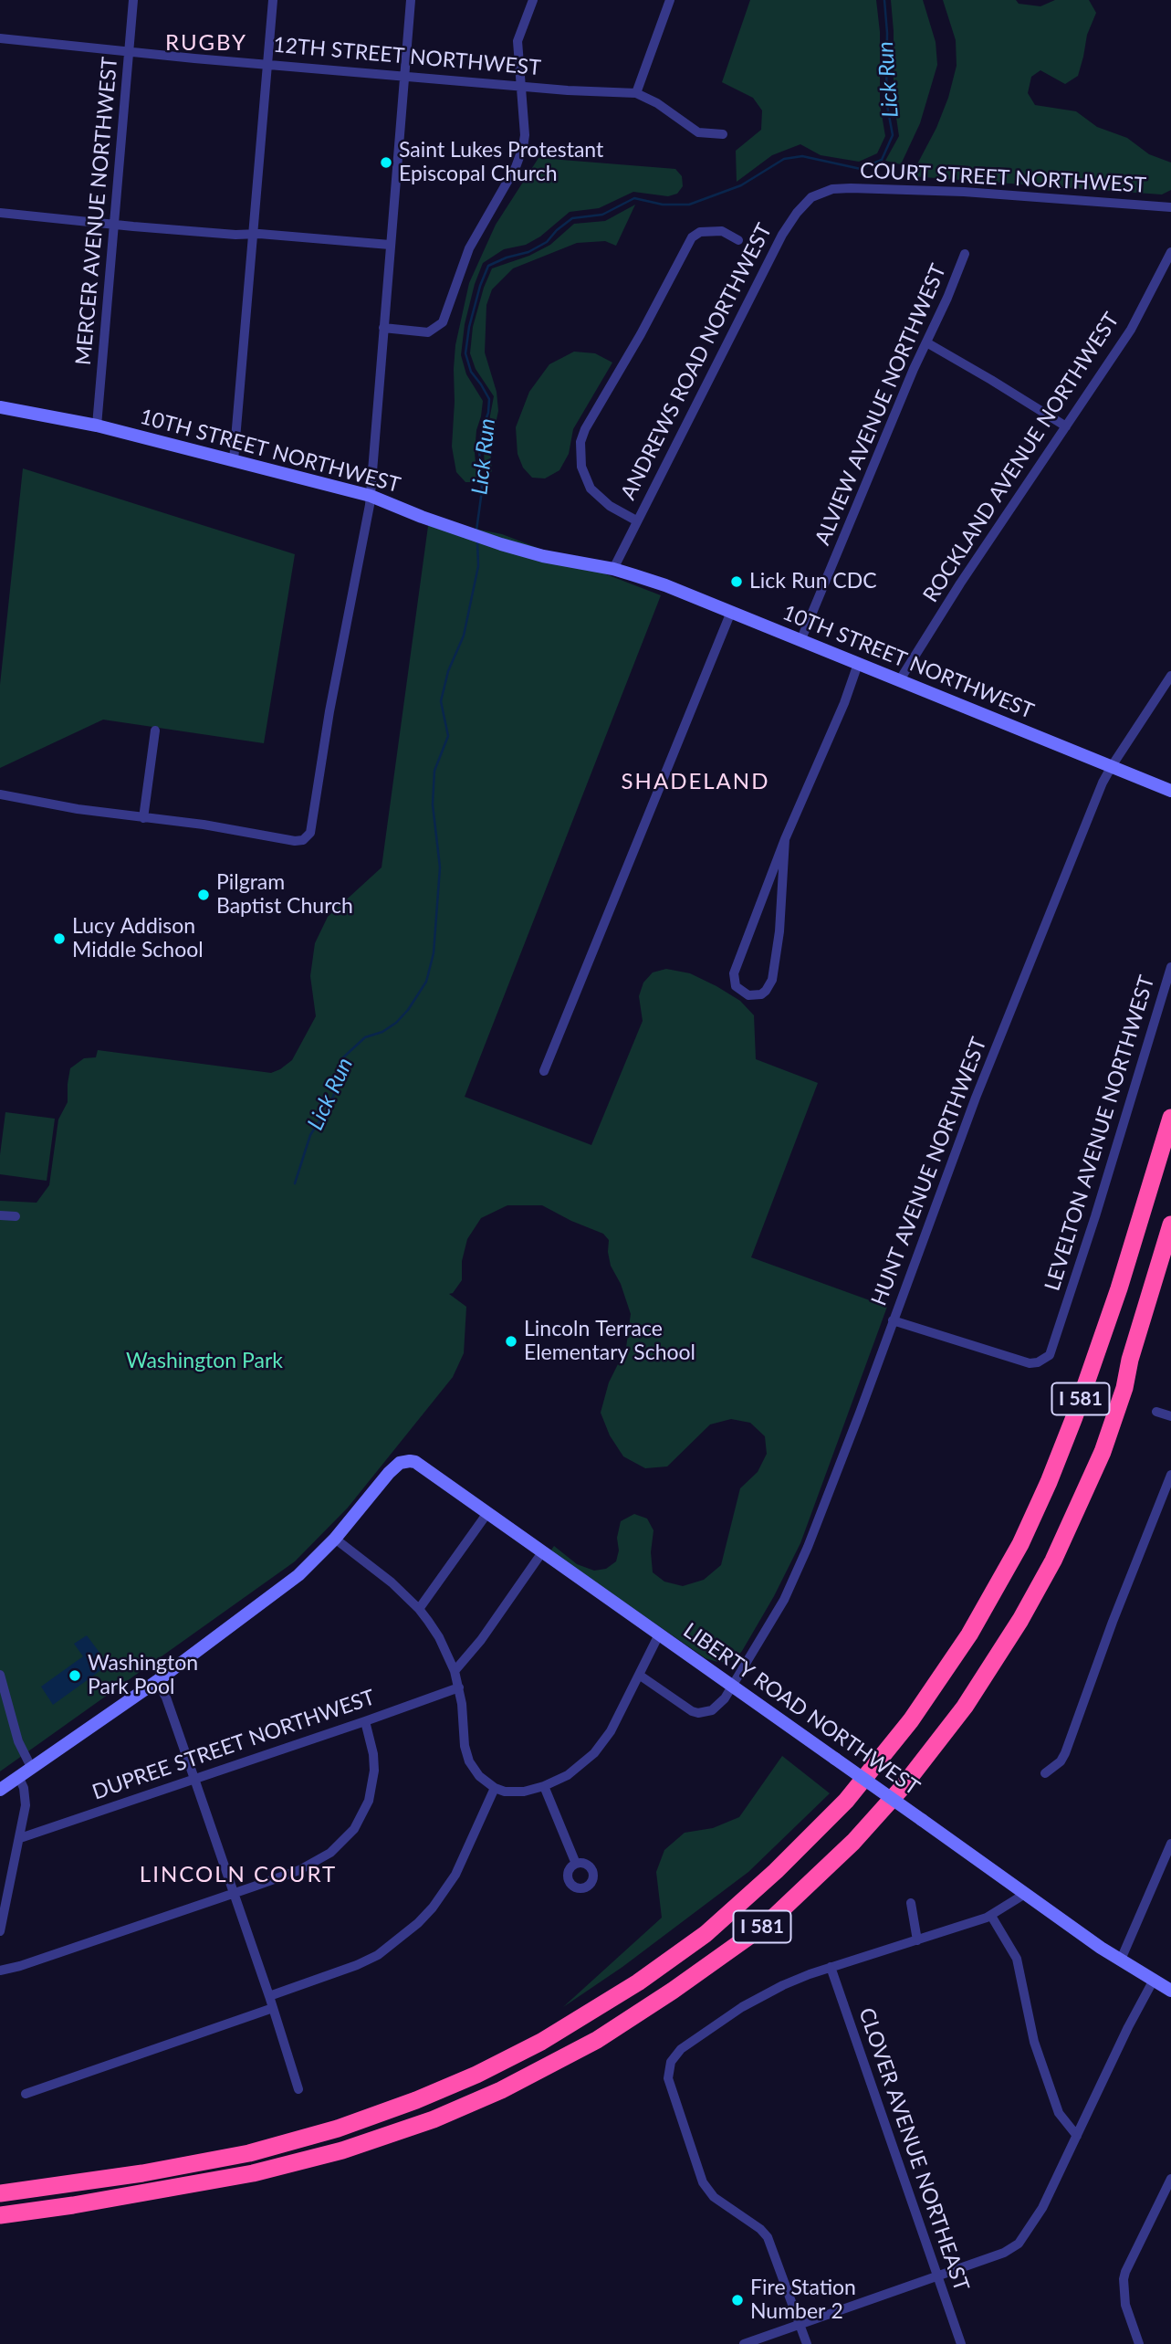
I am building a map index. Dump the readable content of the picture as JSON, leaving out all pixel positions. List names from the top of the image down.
{
  "streets": {
    "highway": ["I 581"],
    "street": [
      "12TH STREET NORTHWEST",
      "COURT STREET NORTHWEST",
      "MERCER AVENUE NORTHWEST",
      "ANDREWS ROAD NORTHWEST",
      "ALVIEW AVENUE NORTHWEST",
      "10TH STREET NORTHWEST",
      "ROCKLAND AVENUE NORTHWEST",
      "LEVELTON AVENUE NORTHWEST",
      "HUNT AVENUE NORTHWEST",
      "LIBERTY ROAD NORTHWEST",
      "DUPREE STREET NORTHWEST",
      "CLOVER AVENUE NORTHEAST"
    ]
  },
  "crossings": [
    ["12TH STREET NORTHWEST", "MERCER AVENUE NORTHWEST"],
    ["COURT STREET NORTHWEST", "ANDREWS ROAD NORTHWEST"],
    ["MERCER AVENUE NORTHWEST", "10TH STREET NORTHWEST"],
    ["ANDREWS ROAD NORTHWEST", "10TH STREET NORTHWEST"],
    ["ALVIEW AVENUE NORTHWEST", "10TH STREET NORTHWEST"],
    ["10TH STREET NORTHWEST", "ROCKLAND AVENUE NORTHWEST"],
    ["10TH STREET NORTHWEST", "HUNT AVENUE NORTHWEST"],
    ["LEVELTON AVENUE NORTHWEST", "HUNT AVENUE NORTHWEST"],
    ["HUNT AVENUE NORTHWEST", "LIBERTY ROAD NORTHWEST"]
  ],
  "districts": ["RUGBY", "SHADELAND", "LINCOLN COURT"],
  "water": ["Lick Run"],
  "parks": ["Washington Park"],
  "places": [
    "Saint Lukes Protestant Episcopal Church",
    "Lick Run CDC",
    "Pilgram Baptist Church",
    "Lucy Addison Middle School",
    "Lincoln Terrace Elementary School",
    "Washington Park Pool",
    "Fire Station Number 2"
  ]
}
